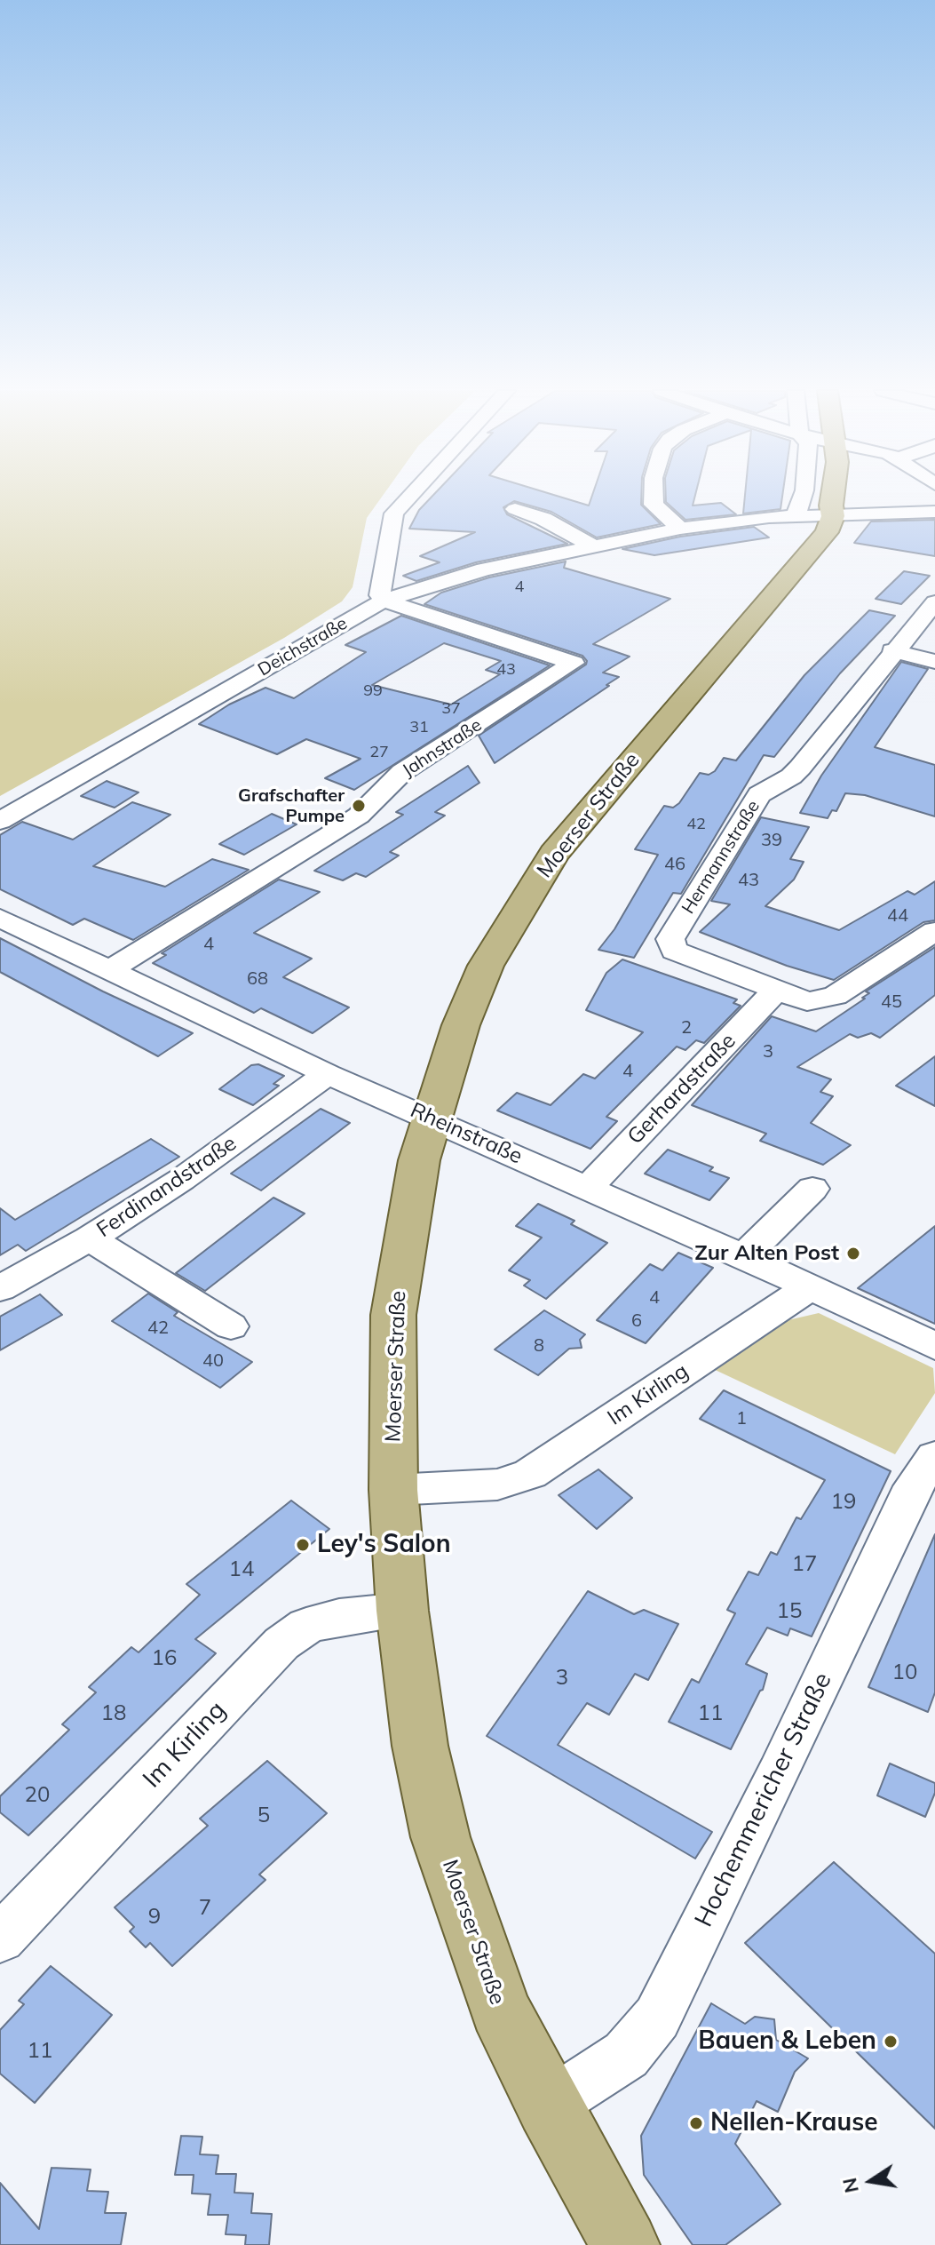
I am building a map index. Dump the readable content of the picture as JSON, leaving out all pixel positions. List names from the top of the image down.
{
  "streets": {
    "main road": ["Moerser Straße"],
    "street": [
      "Deichstraße",
      "Jahnstraße",
      "Hermannstraße",
      "Gerhardstraße",
      "Rheinstraße",
      "Ferdinandstraße",
      "Im Kirling",
      "Hochemmericher Straße"
    ]
  },
  "crossings": [
    ["Deichstraße", "Jahnstraße"],
    ["Jahnstraße", "Rheinstraße"],
    ["Moerser Straße", "Rheinstraße"],
    ["Moerser Straße", "Im Kirling"],
    ["Moerser Straße", "Hochemmericher Straße"],
    ["Hermannstraße", "Gerhardstraße"],
    ["Gerhardstraße", "Rheinstraße"],
    ["Rheinstraße", "Ferdinandstraße"],
    ["Rheinstraße", "Im Kirling"]
  ],
  "places": [
    "Grafschafter Pumpe",
    "Zur Alten Post",
    "Ley's Salon",
    "Bauen & Leben",
    "Nellen-Krause"
  ],
  "house_numbers": [
    "4",
    "43",
    "99",
    "37",
    "31",
    "27",
    "42",
    "39",
    "46",
    "43",
    "44",
    "4",
    "68",
    "45",
    "2",
    "3",
    "4",
    "4",
    "6",
    "42",
    "8",
    "40",
    "1",
    "19",
    "17",
    "14",
    "15",
    "16",
    "10",
    "3",
    "18",
    "11",
    "20",
    "5",
    "7",
    "9",
    "11"
  ],
  "north": "left"
}
